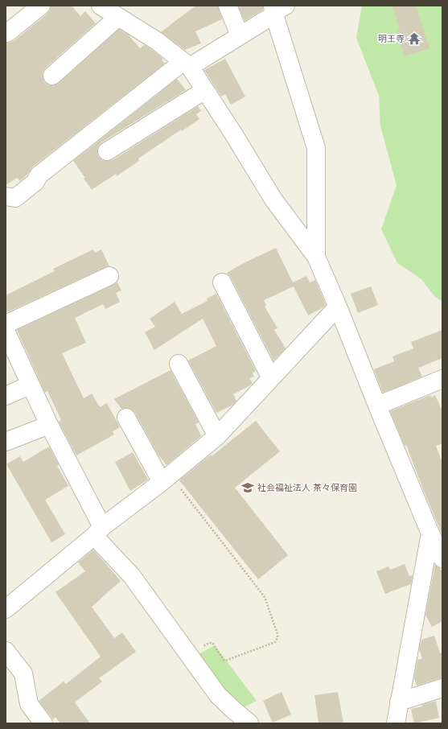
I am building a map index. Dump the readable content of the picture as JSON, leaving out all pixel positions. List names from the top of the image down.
{
  "places": {
    "temple": ["明王寺"],
    "school or university": ["社会福祉法人 茶々保育園"]
  }
}
